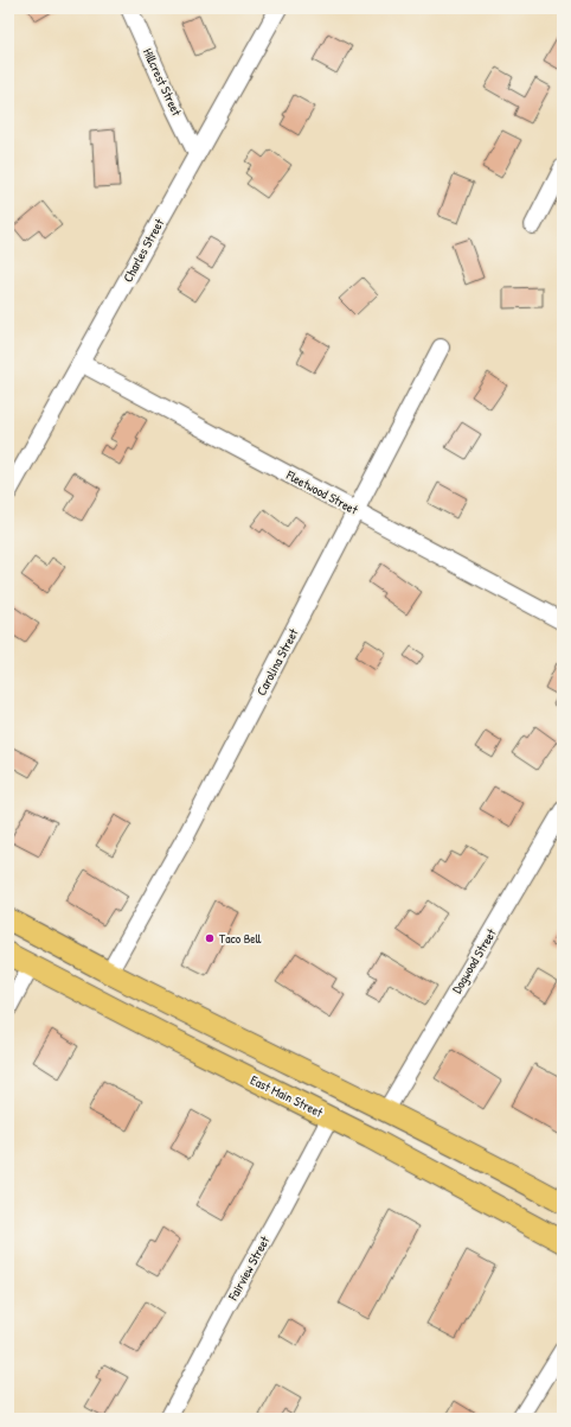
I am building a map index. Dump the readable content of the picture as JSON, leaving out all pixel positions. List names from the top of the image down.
{
  "streets": {
    "main road": ["East Main Street"],
    "street": [
      "Hillcrest Street",
      "Charles Street",
      "Fleetwood Street",
      "Carolina Street",
      "Dogwood Street",
      "Fairview Street"
    ]
  },
  "crossings": [
    ["Hillcrest Street", "Charles Street"],
    ["Charles Street", "Fleetwood Street"],
    ["Fleetwood Street", "Carolina Street"],
    ["East Main Street", "Fairview Street"]
  ],
  "places": ["Taco Bell"]
}
